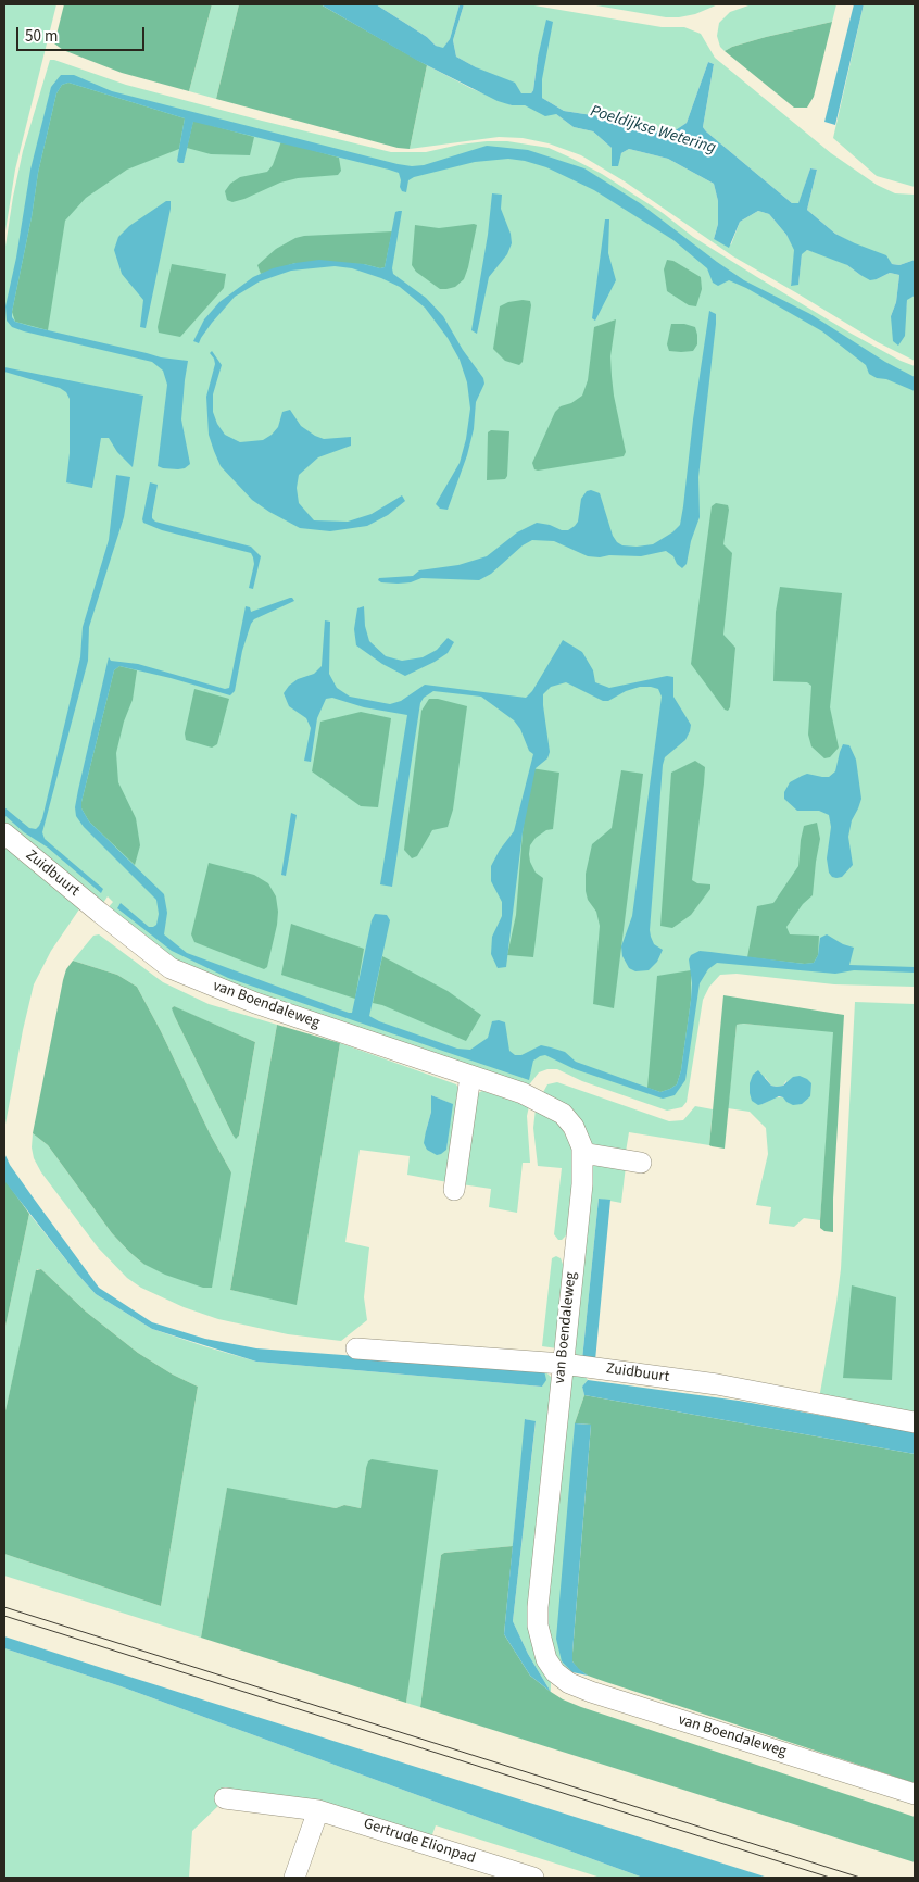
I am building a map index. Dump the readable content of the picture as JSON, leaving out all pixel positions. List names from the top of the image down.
{
  "streets": {
    "street": ["Zuidbuurt", "van Boendaleweg", "Gertrude Elionpad"]
  },
  "crossings": [
    ["Zuidbuurt", "van Boendaleweg"]
  ],
  "water": ["Poeldijkse Wetering"],
  "scale_bar": "50 m"
}
